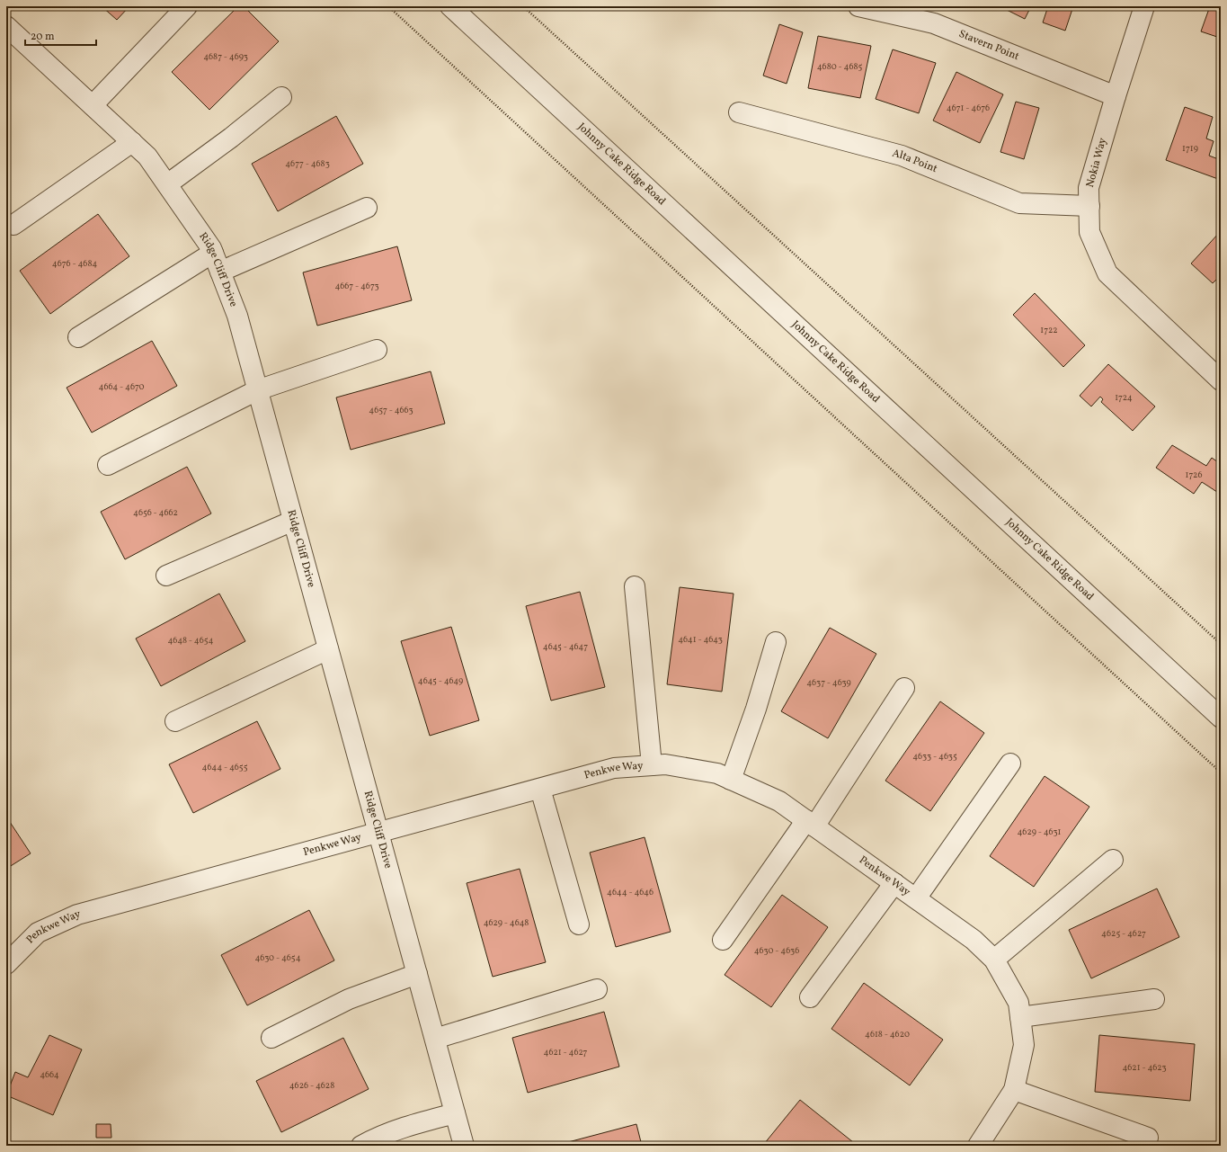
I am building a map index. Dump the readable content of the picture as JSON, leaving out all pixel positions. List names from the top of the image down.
{
  "streets": {
    "street": [
      "Stavern Point",
      "Alta Point",
      "Nokia Way",
      "Johnny Cake Ridge Road",
      "Ridge Cliff Drive",
      "Penkwe Way"
    ]
  },
  "crossings": [
    ["Stavern Point", "Nokia Way"],
    ["Alta Point", "Nokia Way"],
    ["Ridge Cliff Drive", "Penkwe Way"]
  ],
  "house_numbers": [
    "4687 - 4693",
    "4680 - 4685",
    "4671 - 4676",
    "1719",
    "4677 - 4683",
    "4676 - 4684",
    "4667 - 4673",
    "1722",
    "4664 - 4670",
    "1724",
    "4657 - 4663",
    "1726",
    "4656 - 4662",
    "4641 - 4643",
    "4648 - 4654",
    "4645 - 4647",
    "4645 - 4649",
    "4637 - 4639",
    "4633 - 4635",
    "4644 - 4655",
    "4629 - 4631",
    "4644 - 4646",
    "4629 - 4648",
    "4625 - 4627",
    "4630 - 4636",
    "4630 - 4654",
    "4618 - 4620",
    "4621 - 4627",
    "4621 - 4623",
    "4664",
    "4626 - 4628"
  ],
  "scale_bar": "20 m"
}
